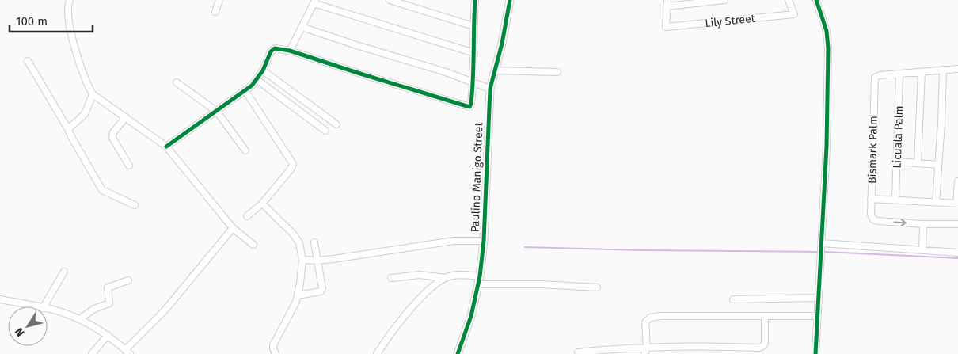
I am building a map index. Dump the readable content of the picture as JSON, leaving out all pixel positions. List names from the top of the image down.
{
  "streets": {
    "street": [
      "Lily Street",
      "Licuala Palm",
      "Bismark Palm",
      "Paulino Manigo Street"
    ]
  },
  "crossings": [
    ["Licuala Palm", "Bismark Palm"]
  ],
  "scale_bar": "100 m",
  "north": "bottom left"
}
